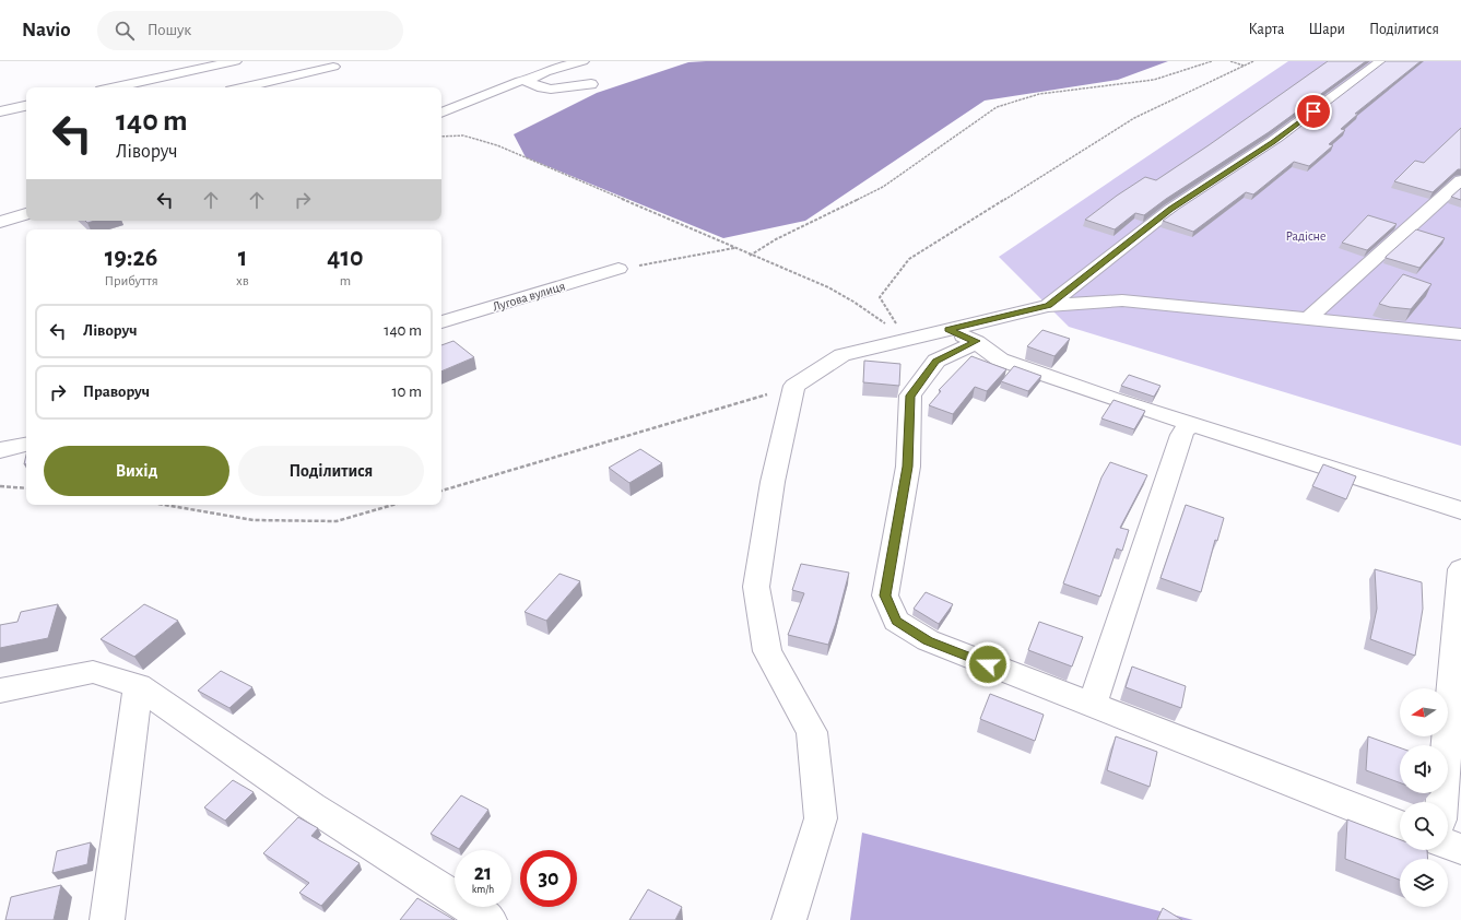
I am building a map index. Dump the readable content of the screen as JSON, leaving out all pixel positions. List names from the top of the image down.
{
  "streets": {
    "street": ["Лугова вулиця"]
  },
  "parks": ["Радісне"],
  "north": "left",
  "page": {
    "header": "Navio",
    "search": "Пошук",
    "nav": ["Карта", "Шари", "Поділитися"],
    "turn": ["140 m", "Ліворуч"],
    "eta": [
      "19:26",
      "Прибуття",
      "1",
      "хв",
      "410",
      "m"
    ],
    "list": [
      {
        "name": "Ліворуч",
        "value": "140 m"
      },
      {
        "name": "Праворуч",
        "value": "10 m"
      }
    ],
    "buttons": ["Вихід", "Поділитися"],
    "speed": "21 km/h",
    "limit": "30"
  }
}
